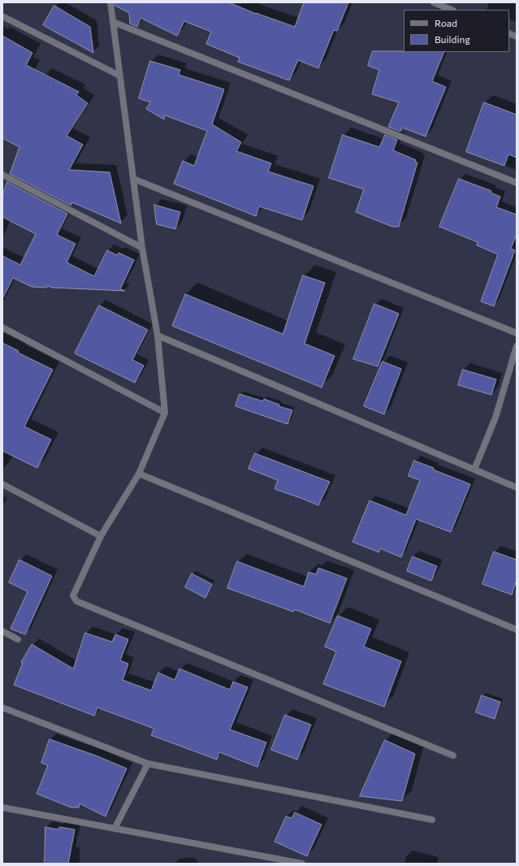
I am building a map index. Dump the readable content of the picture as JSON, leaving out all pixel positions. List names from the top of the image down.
{
  "legend": ["Road", "Building"]
}
